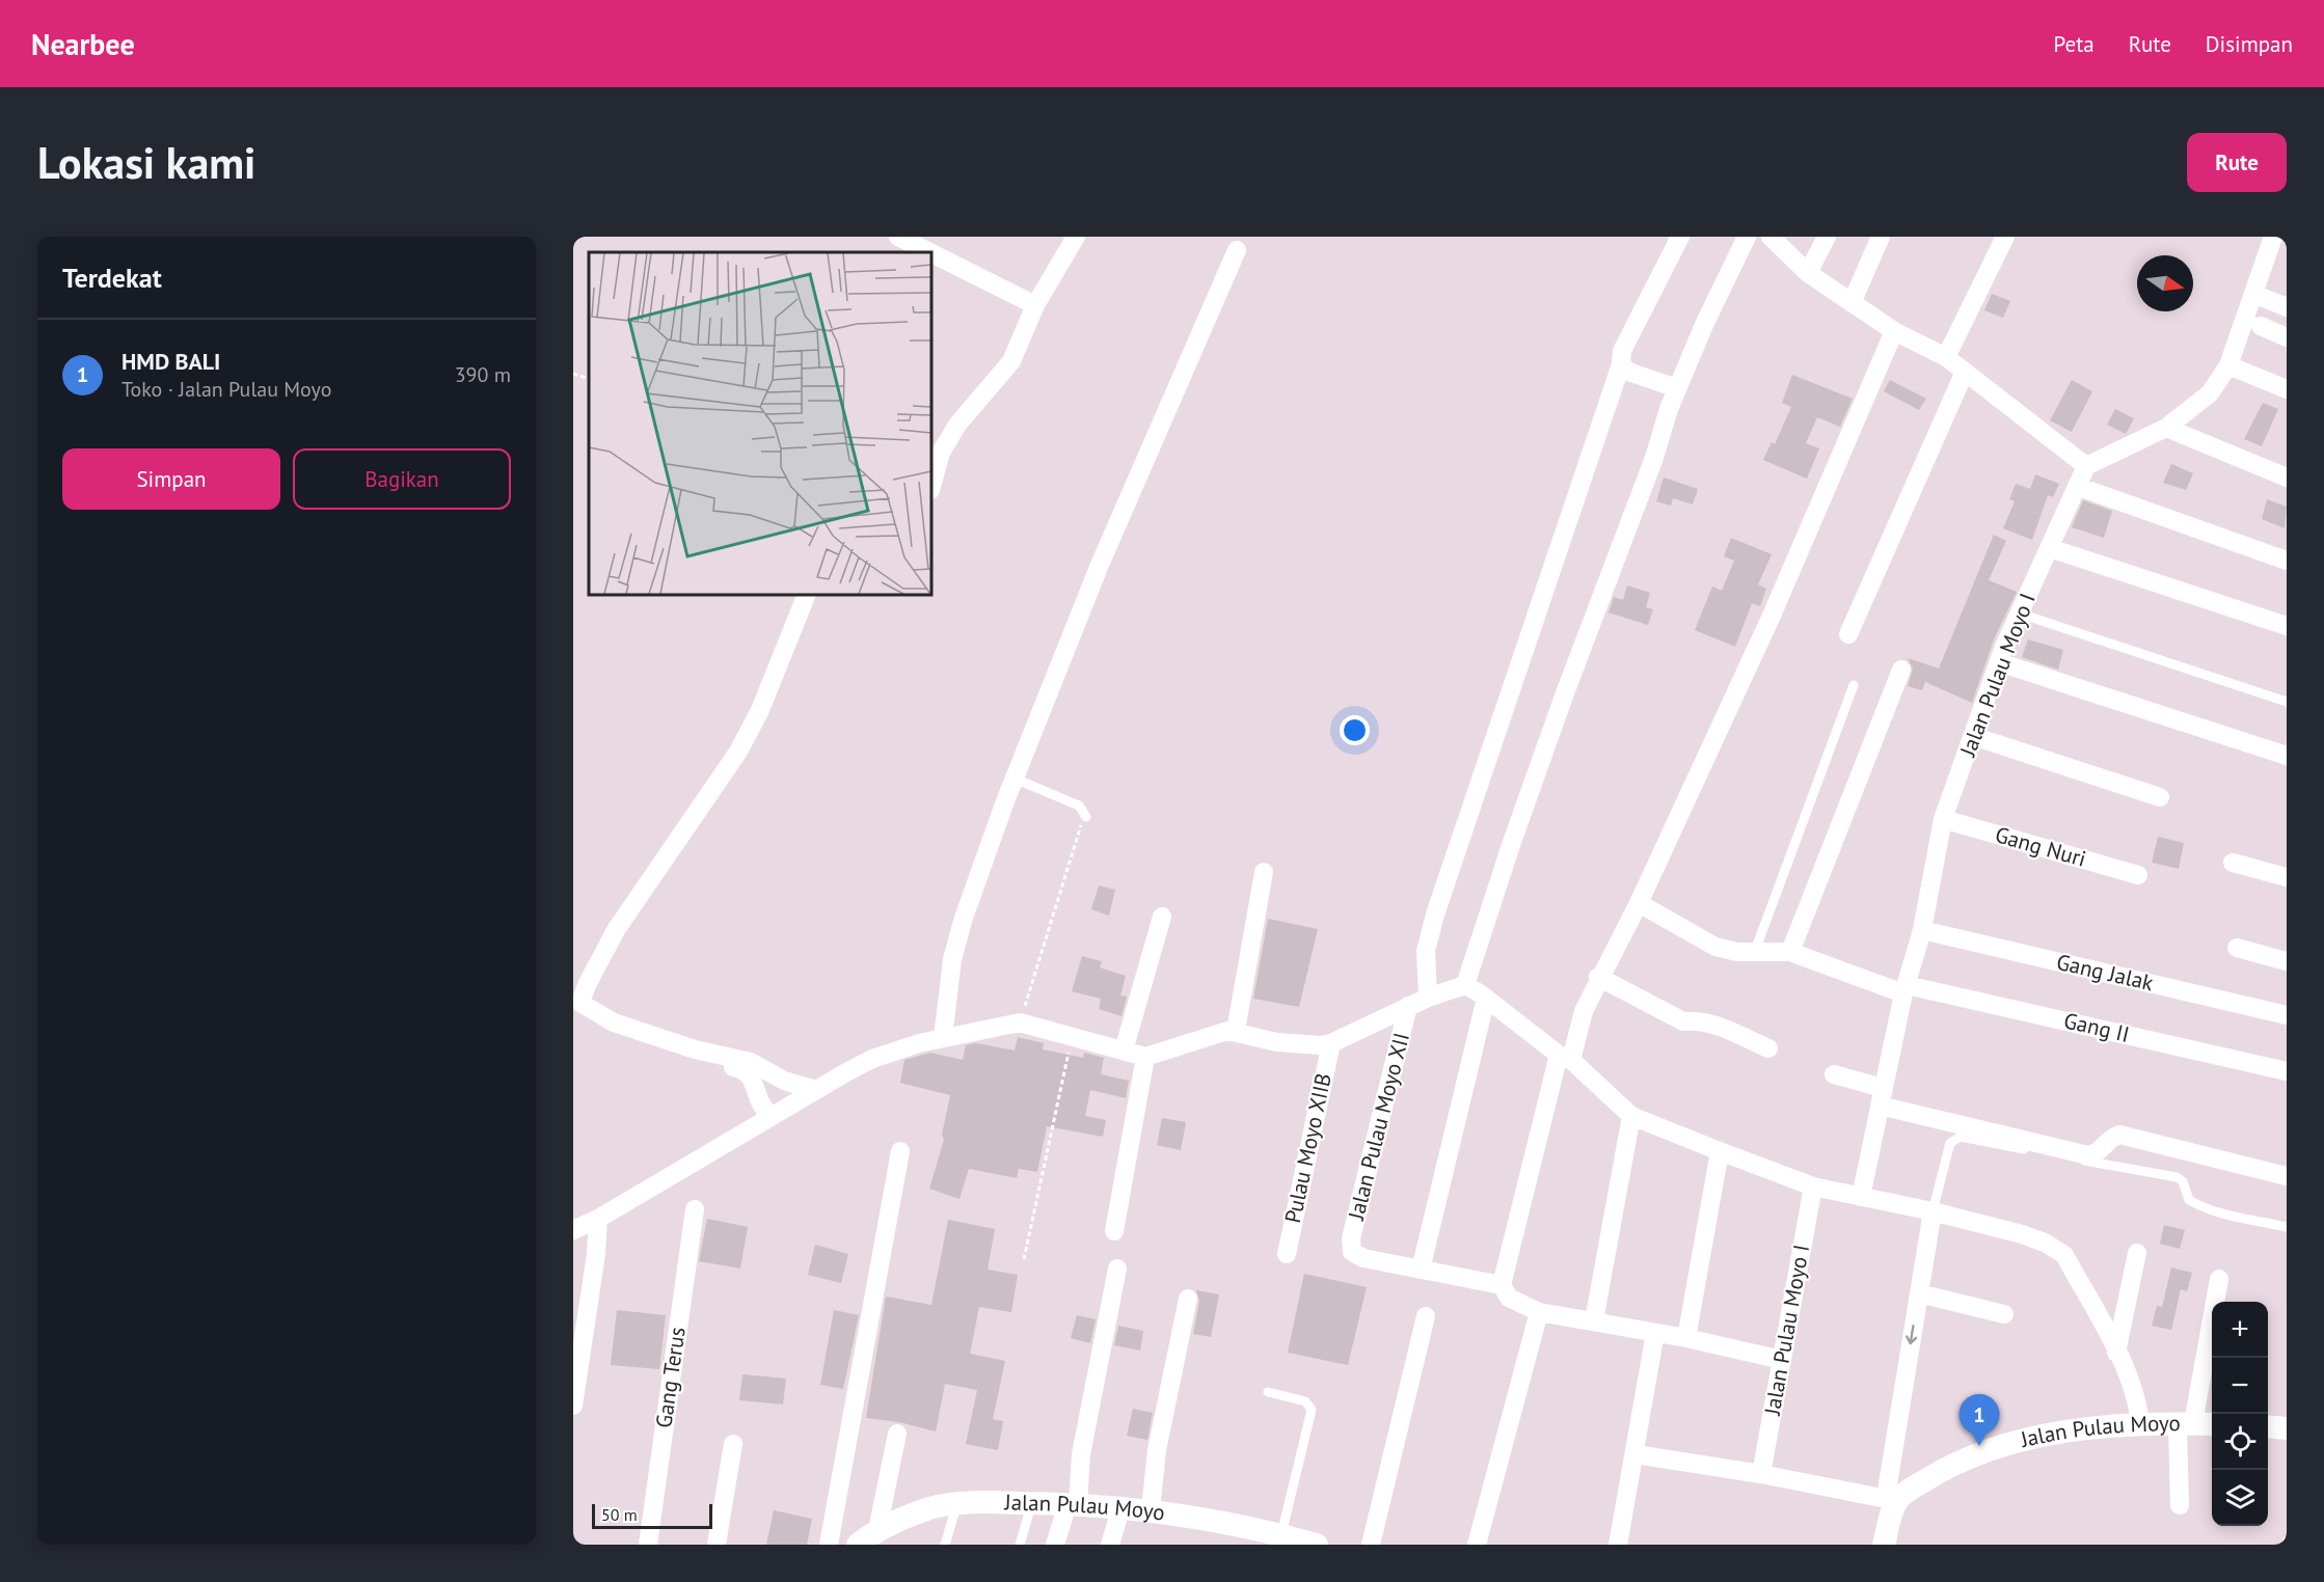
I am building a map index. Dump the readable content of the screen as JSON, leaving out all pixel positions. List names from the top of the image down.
{
  "streets": {
    "street": [
      "Jalan Pulau Moyo I",
      "Gang Nuri",
      "Gang Jalak",
      "Gang II",
      "Jalan Pulau Moyo XII",
      "Pulau Moyo XIIB",
      "Gang Terus",
      "Jalan Pulau Moyo"
    ]
  },
  "crossings": [
    ["Jalan Pulau Moyo I", "Gang Nuri"],
    ["Jalan Pulau Moyo I", "Gang Jalak"],
    ["Jalan Pulau Moyo I", "Gang II"]
  ],
  "scale_bar": "50 m",
  "north": "right",
  "page": {
    "header": "Nearbee",
    "nav": ["Peta", "Rute", "Disimpan"],
    "buttons": [
      "Rute",
      ["Simpan", "Bagikan"]
    ],
    "title": "Lokasi kami",
    "heading": "Terdekat",
    "list": [
      {
        "mark": "1",
        "name": "HMD BALI",
        "note": "Toko · Jalan Pulau Moyo",
        "value": "390 m"
      }
    ],
    "map_buttons": ["+", "−"],
    "pins": "1",
    "scale": "50 m"
  }
}
